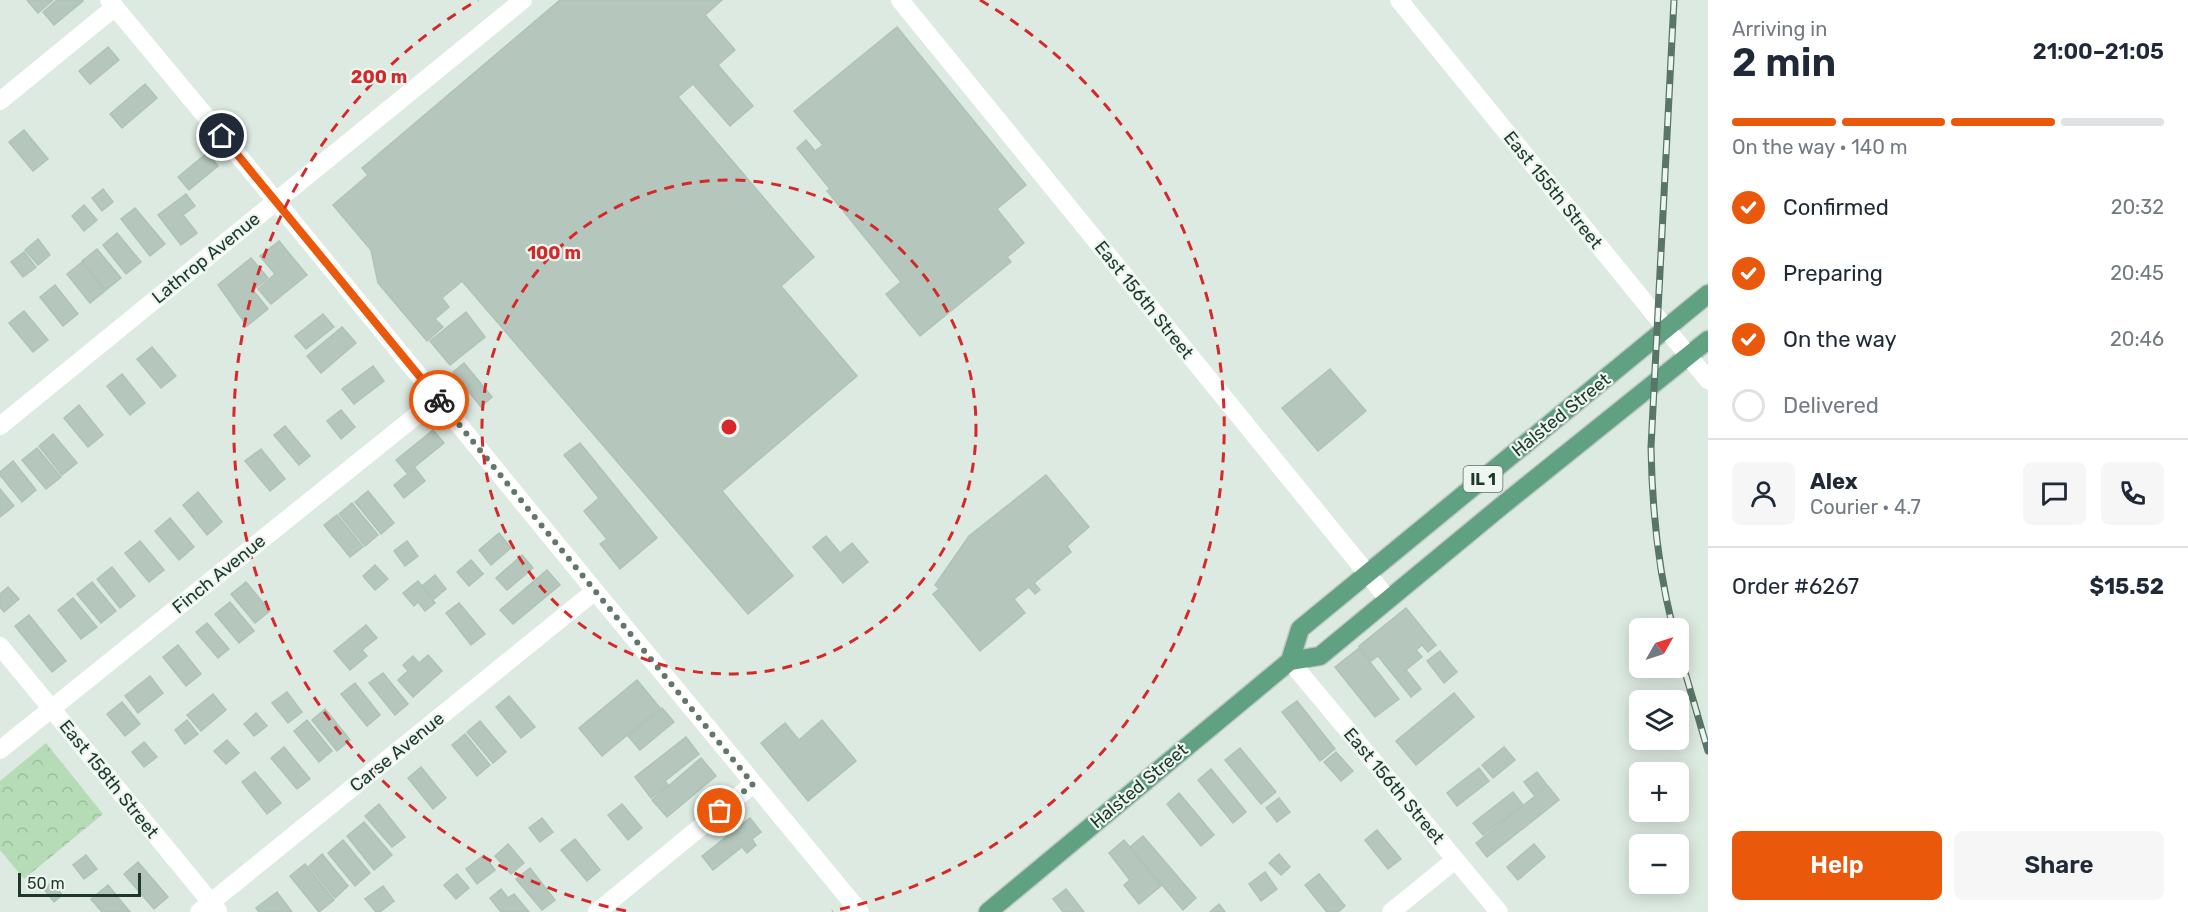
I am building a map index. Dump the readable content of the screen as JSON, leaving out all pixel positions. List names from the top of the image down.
{
  "streets": {
    "main road": ["Halsted Street", "IL 1"],
    "street": [
      "East 155th Street",
      "Lathrop Avenue",
      "East 156th Street",
      "Finch Avenue",
      "Carse Avenue",
      "East 158th Street"
    ]
  },
  "crossings": [
    ["East 155th Street", "Halsted Street"],
    ["East 156th Street", "Halsted Street"],
    ["Finch Avenue", "East 158th Street"],
    ["Carse Avenue", "East 158th Street"]
  ],
  "scale_bar": "50 m",
  "north": "top right",
  "page": {
    "heading": ["2 min", "Arriving in", "21:00–21:05"],
    "panel": [
      "Alex",
      "Courier · 4.7",
      "Order #6267",
      "$15.52"
    ],
    "bar": "On the way · 140 m",
    "list": [
      ["Confirmed", "20:32"],
      ["Preparing", "20:45"],
      ["On the way", "20:46"],
      "Delivered"
    ],
    "map_buttons": ["+", "−"],
    "buttons": ["Help", "Share"],
    "scale": "50 m"
  },
  "rings": ["200 m", "100 m"]
}
